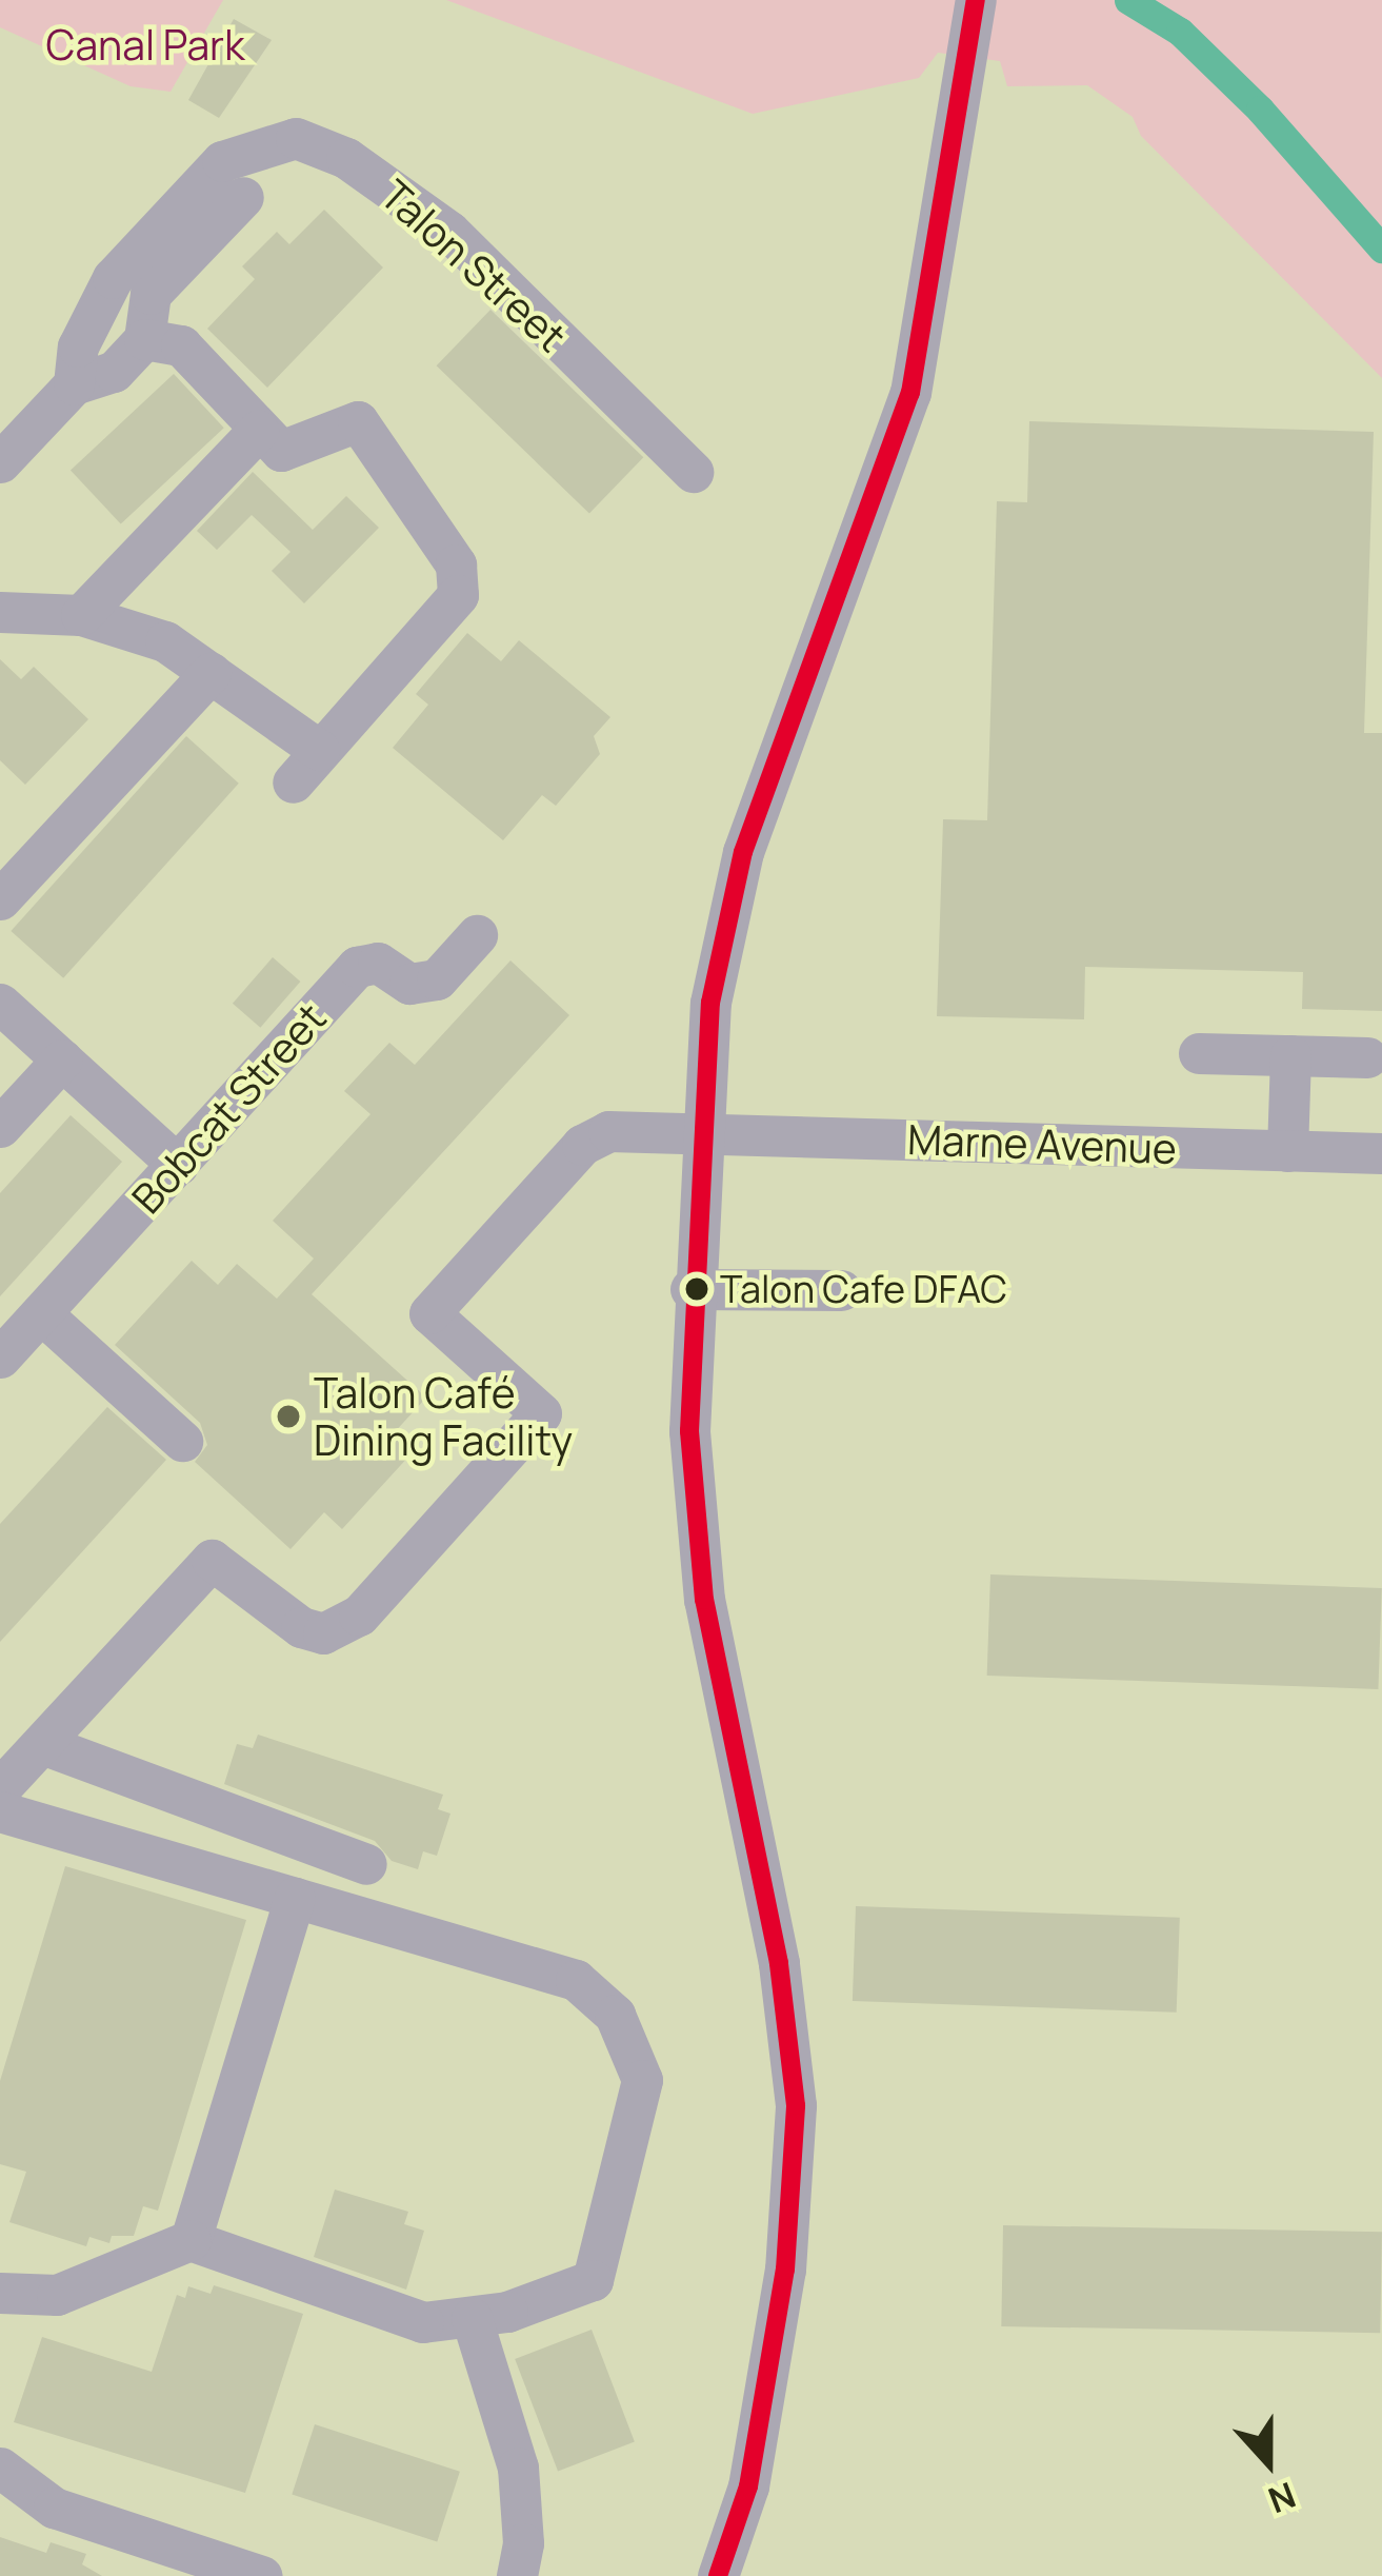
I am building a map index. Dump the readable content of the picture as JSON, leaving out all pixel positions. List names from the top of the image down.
{
  "streets": {
    "street": ["Talon Street", "Bobcat Street", "Marne Avenue"]
  },
  "parks": ["Canal Park"],
  "places": ["Talon Cafe DFAC", "Talon Café Dining Facility"],
  "north": "bottom"
}
